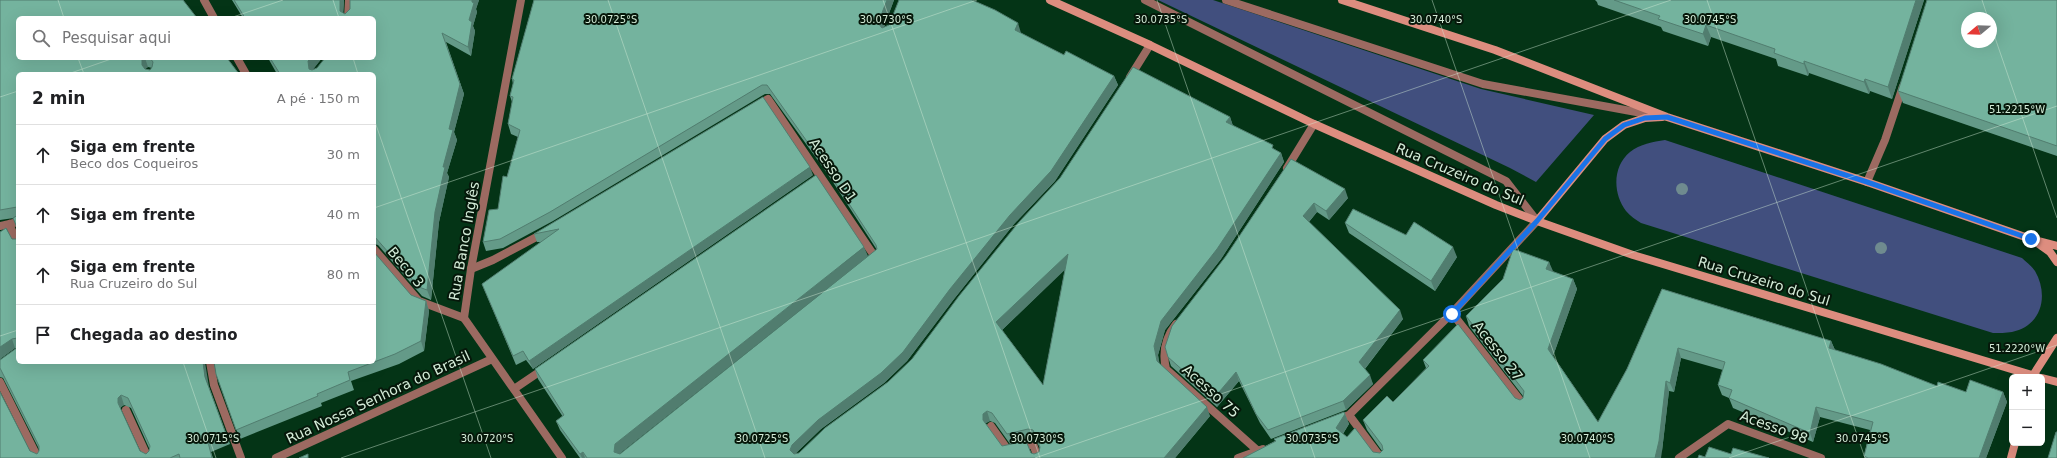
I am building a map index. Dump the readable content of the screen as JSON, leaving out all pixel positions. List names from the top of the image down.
{
  "streets": {
    "main road": ["Rua Cruzeiro do Sul"],
    "street": [
      "Acesso D1",
      "Rua Banco Inglês",
      "Beco 3",
      "Acesso 27",
      "Acesso 75",
      "Rua Nossa Senhora do Brasil",
      "Acesso 98"
    ]
  },
  "crossings": [
    ["Rua Banco Inglês", "Beco 3"],
    ["Rua Banco Inglês", "Rua Nossa Senhora do Brasil"]
  ],
  "north": "left",
  "page": {
    "search": "Pesquisar aqui",
    "heading": ["2 min", "A pé · 150 m"],
    "list": [
      ["Siga em frente", "Beco dos Coqueiros", "30 m"],
      ["Siga em frente", "40 m"],
      ["Siga em frente", "Rua Cruzeiro do Sul", "80 m"],
      "Chegada ao destino"
    ],
    "map_buttons": ["+", "−"]
  },
  "coordinates": [
    "30.0725°S",
    "30.0730°S",
    "30.0735°S",
    "30.0740°S",
    "30.0745°S",
    "51.2215°W",
    "51.2220°W",
    "30.0715°S",
    "30.0720°S"
  ]
}
